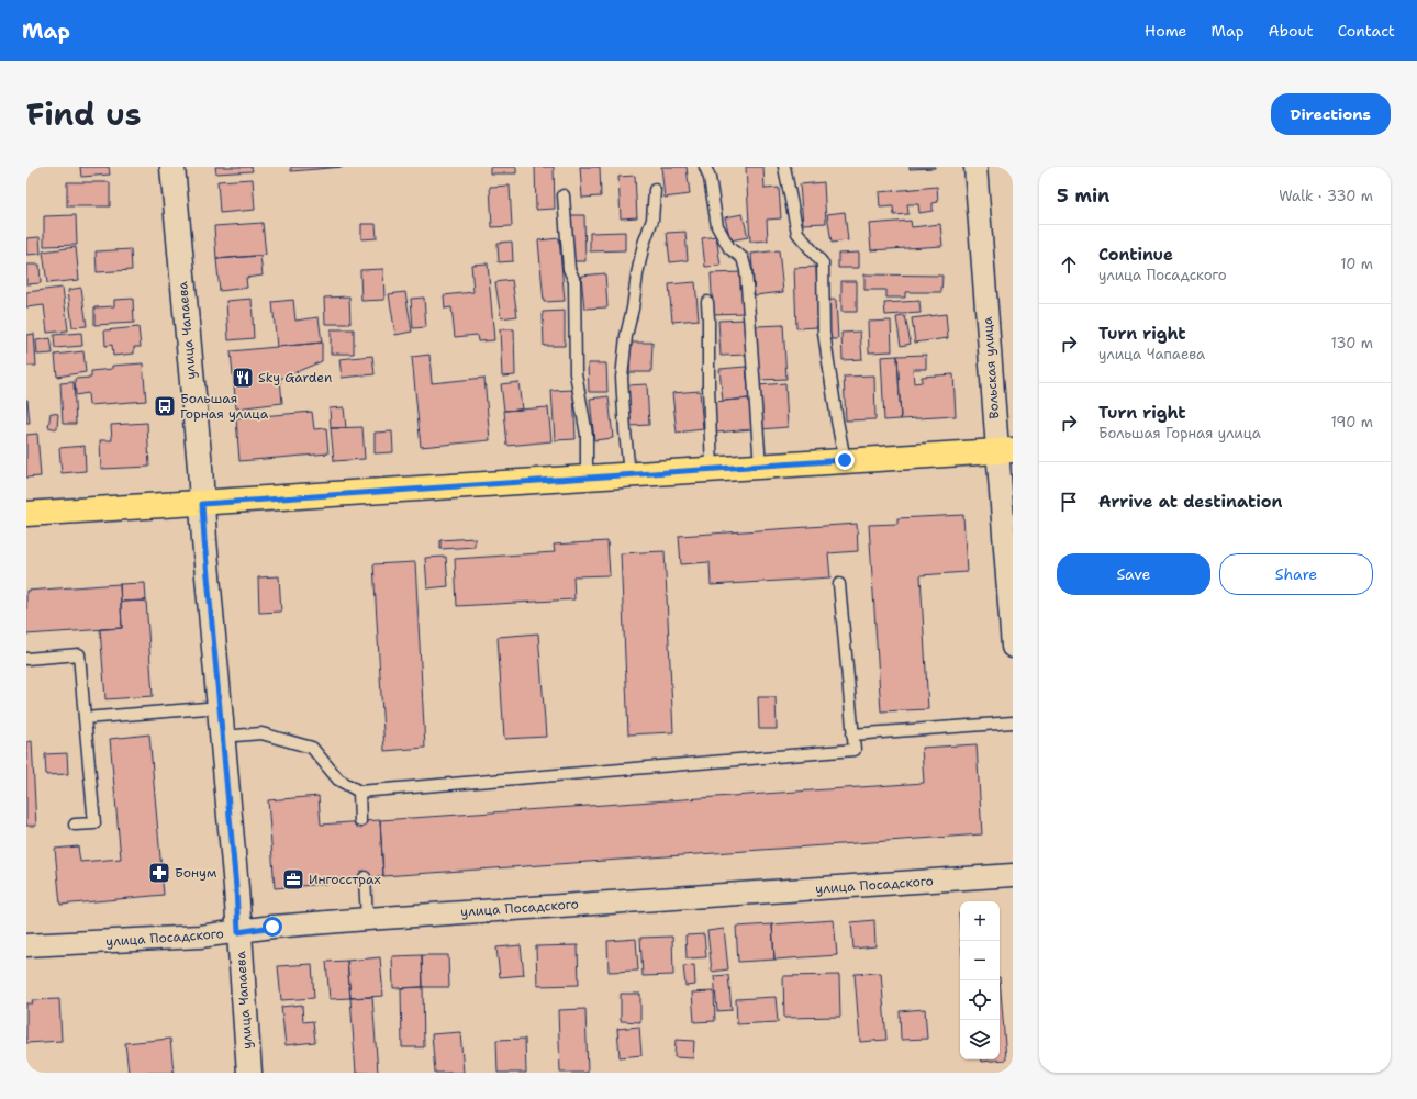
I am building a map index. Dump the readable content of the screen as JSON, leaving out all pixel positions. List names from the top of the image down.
{
  "streets": {
    "street": ["улица Чапаева", "Вольская улица", "улица Посадского"]
  },
  "crossings": [
    ["улица Чапаева", "улица Посадского"]
  ],
  "places": {
    "restaurant": ["Sky Garden"],
    "bus stop": ["Большая Горная улица"],
    "pharmacy": ["Бонум"],
    "office": ["Ингосстрах"]
  },
  "page": {
    "header": "Map",
    "nav": [
      "Home",
      "Map",
      "About",
      "Contact"
    ],
    "title": "Find us",
    "buttons": [
      "Directions",
      ["Save", "Share"]
    ],
    "heading": ["5 min", "Walk · 330 m"],
    "list": [
      ["Continue", "улица Посадского", "10 m"],
      ["Turn right", "улица Чапаева", "130 m"],
      ["Turn right", "Большая Горная улица", "190 m"],
      "Arrive at destination"
    ],
    "map_buttons": ["+", "−"]
  }
}
